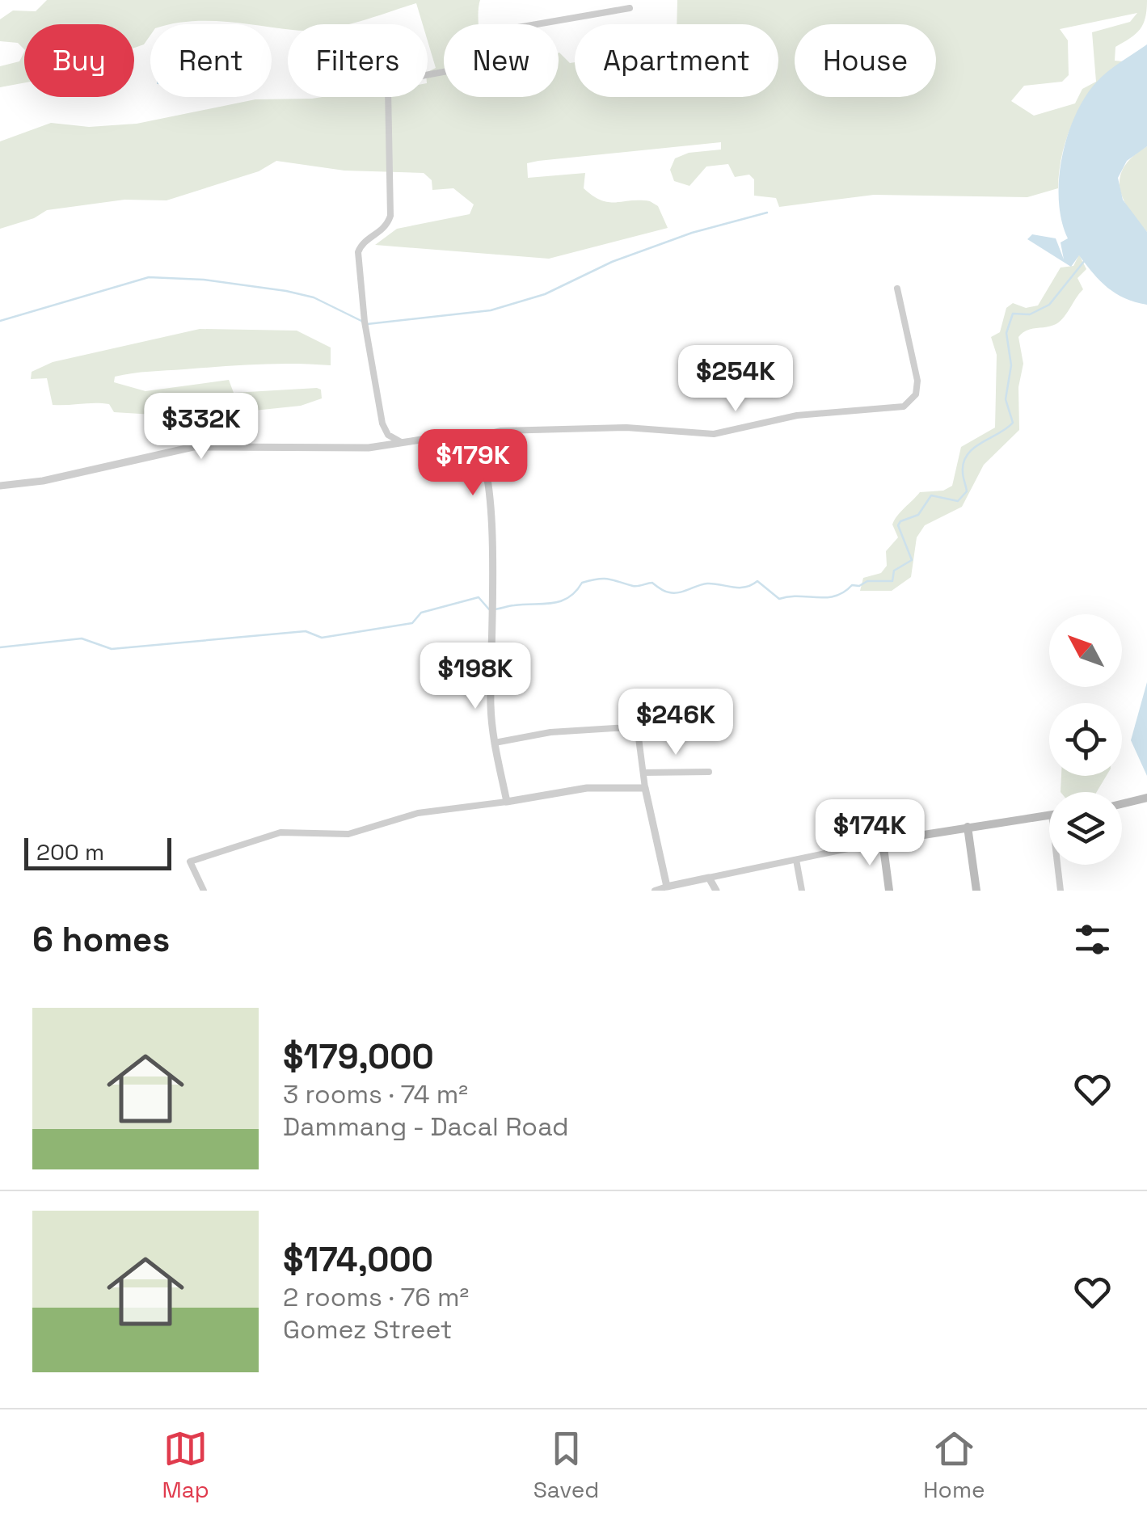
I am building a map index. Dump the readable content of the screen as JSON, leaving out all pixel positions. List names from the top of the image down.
{
  "scale_bar": "200 m",
  "north": "top left",
  "page": {
    "chip": [
      "Buy",
      "Rent",
      "Filters",
      "New",
      "Apartment",
      "House"
    ],
    "price": [
      "$254K",
      "$332K",
      "$179K",
      "$198K",
      "$246K",
      "$174K"
    ],
    "scale": "200 m",
    "heading": "6 homes",
    "list": [
      {
        "name": "$179,000",
        "note": "3 rooms · 74 m² · Dammang - Dacal Road"
      },
      {
        "name": "$174,000",
        "note": "2 rooms · 76 m² · Gomez Street"
      }
    ],
    "tabs": ["Map", "Saved", "Home"]
  }
}
